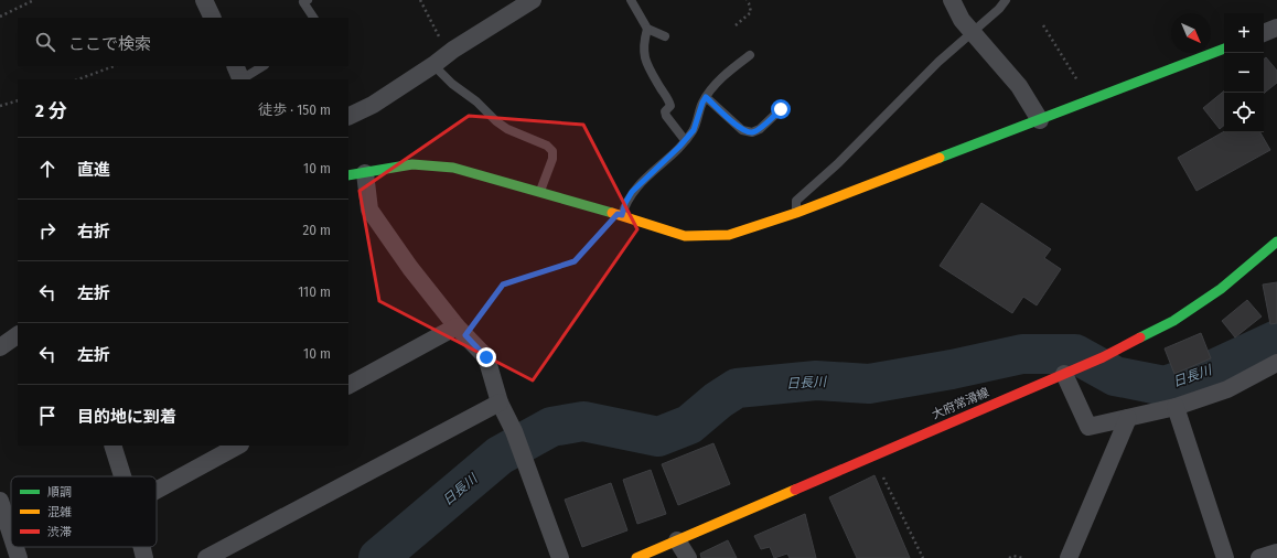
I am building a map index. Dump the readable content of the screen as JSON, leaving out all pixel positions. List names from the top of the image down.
{
  "streets": {
    "street": ["大府常滑線"]
  },
  "water": ["日長川"],
  "legend": ["順調", "混雑", "渋滞"],
  "north": "bottom right",
  "page": {
    "map_buttons": ["+", "−"],
    "search": "ここで検索",
    "heading": ["2 分", "徒歩 · 150 m"],
    "list": [
      ["直進", "10 m"],
      ["右折", "20 m"],
      ["左折", "110 m"],
      ["左折", "10 m"],
      "目的地に到着"
    ]
  }
}
